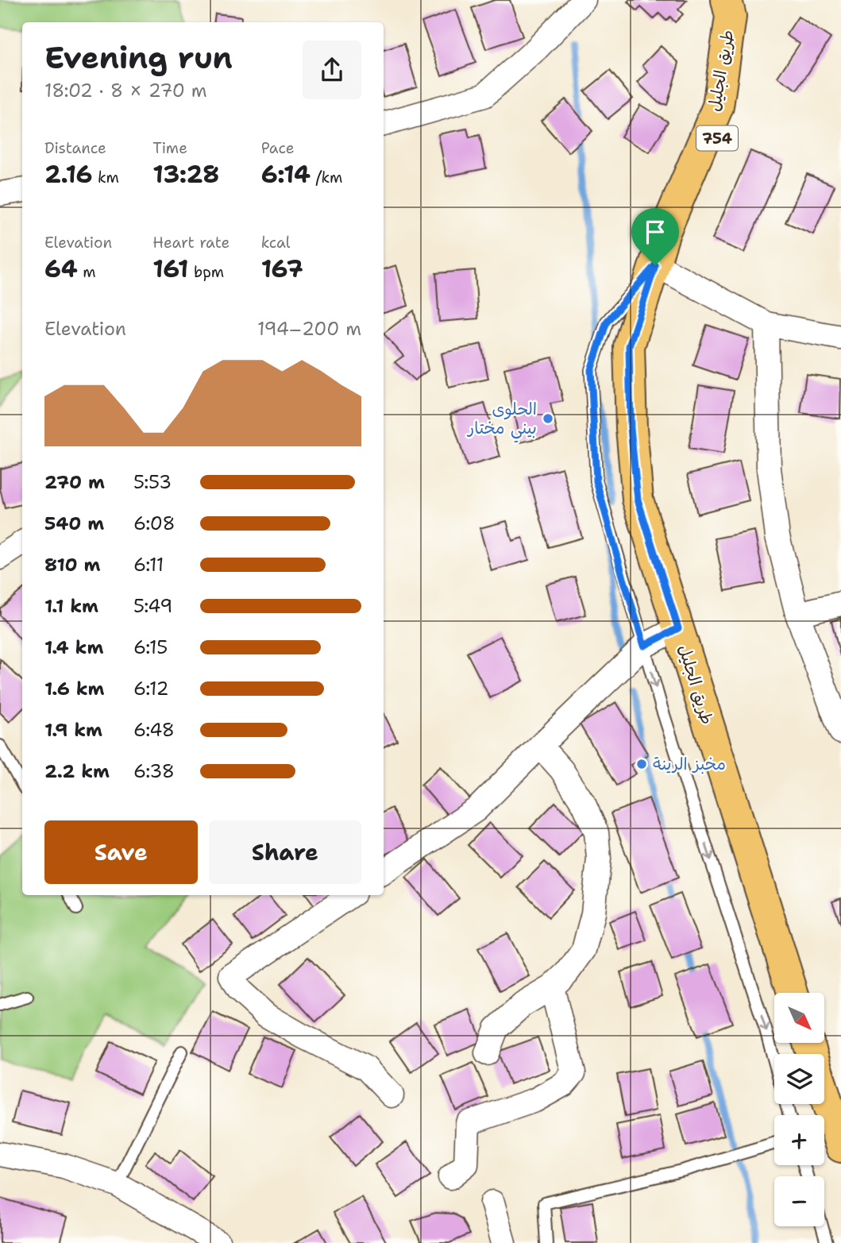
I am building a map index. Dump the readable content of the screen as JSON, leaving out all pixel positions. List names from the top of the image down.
{
  "streets": {
    "main road": ["طريق الجليل", "754"]
  },
  "places": ["الحلوى بيني مختار", "مخبز الرينة"],
  "north": "bottom right",
  "page": {
    "heading": ["Evening run", "18:02 · 8 × 270 m"],
    "stats": [
      ["Distance", "2.16 km"],
      ["Time", "13:28"],
      ["Pace", "6:14 /km"],
      ["Elevation", "64 m"],
      ["Heart rate", "161 bpm"],
      ["kcal", "167"]
    ],
    "chart": ["Elevation", "194–200 m"],
    "list": [
      {
        "name": "270 m",
        "note": "5:53"
      },
      {
        "name": "540 m",
        "note": "6:08"
      },
      {
        "name": "810 m",
        "note": "6:11"
      },
      {
        "name": "1.1 km",
        "note": "5:49"
      },
      {
        "name": "1.4 km",
        "note": "6:15"
      },
      {
        "name": "1.6 km",
        "note": "6:12"
      },
      {
        "name": "1.9 km",
        "note": "6:48"
      },
      {
        "name": "2.2 km",
        "note": "6:38"
      }
    ],
    "buttons": ["Save", "Share"],
    "map_buttons": ["+", "−"]
  }
}
